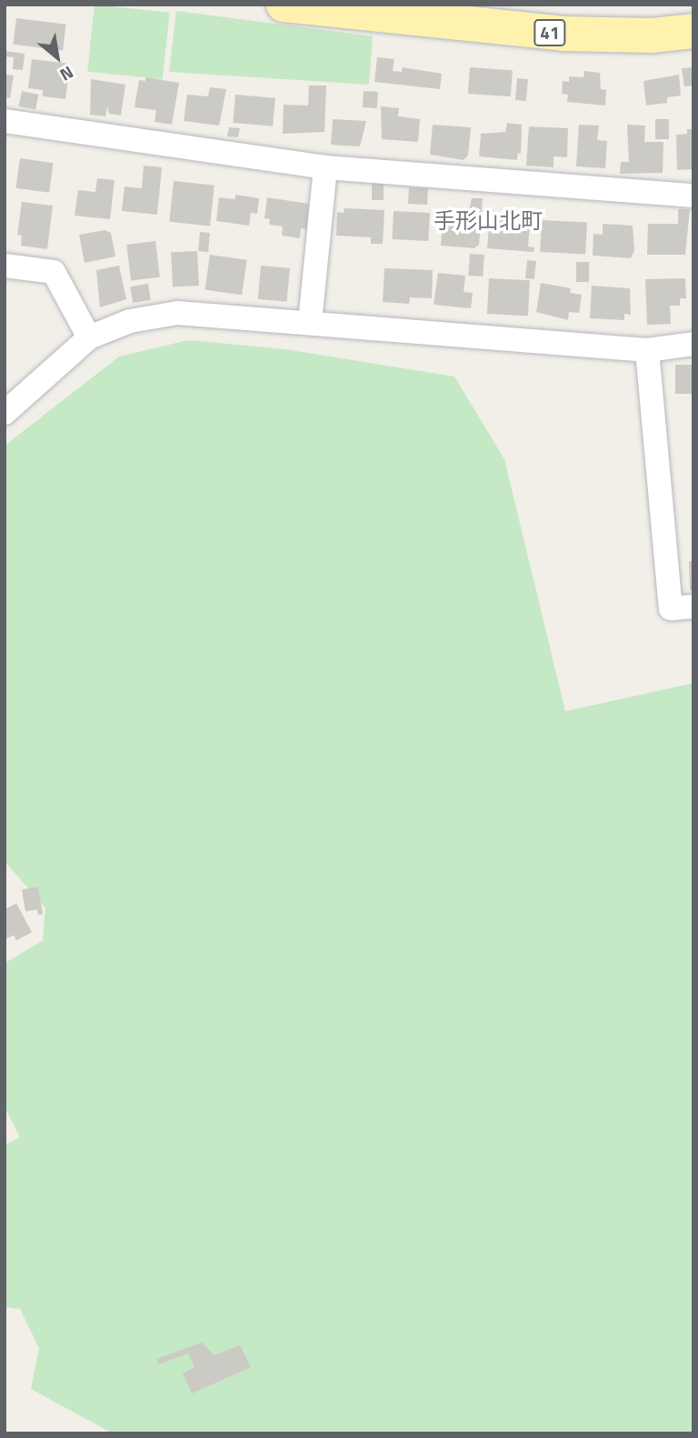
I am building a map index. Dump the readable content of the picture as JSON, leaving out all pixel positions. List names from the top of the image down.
{
  "streets": {
    "main road": ["41"]
  },
  "districts": ["手形山北町"],
  "north": "bottom right"
}
